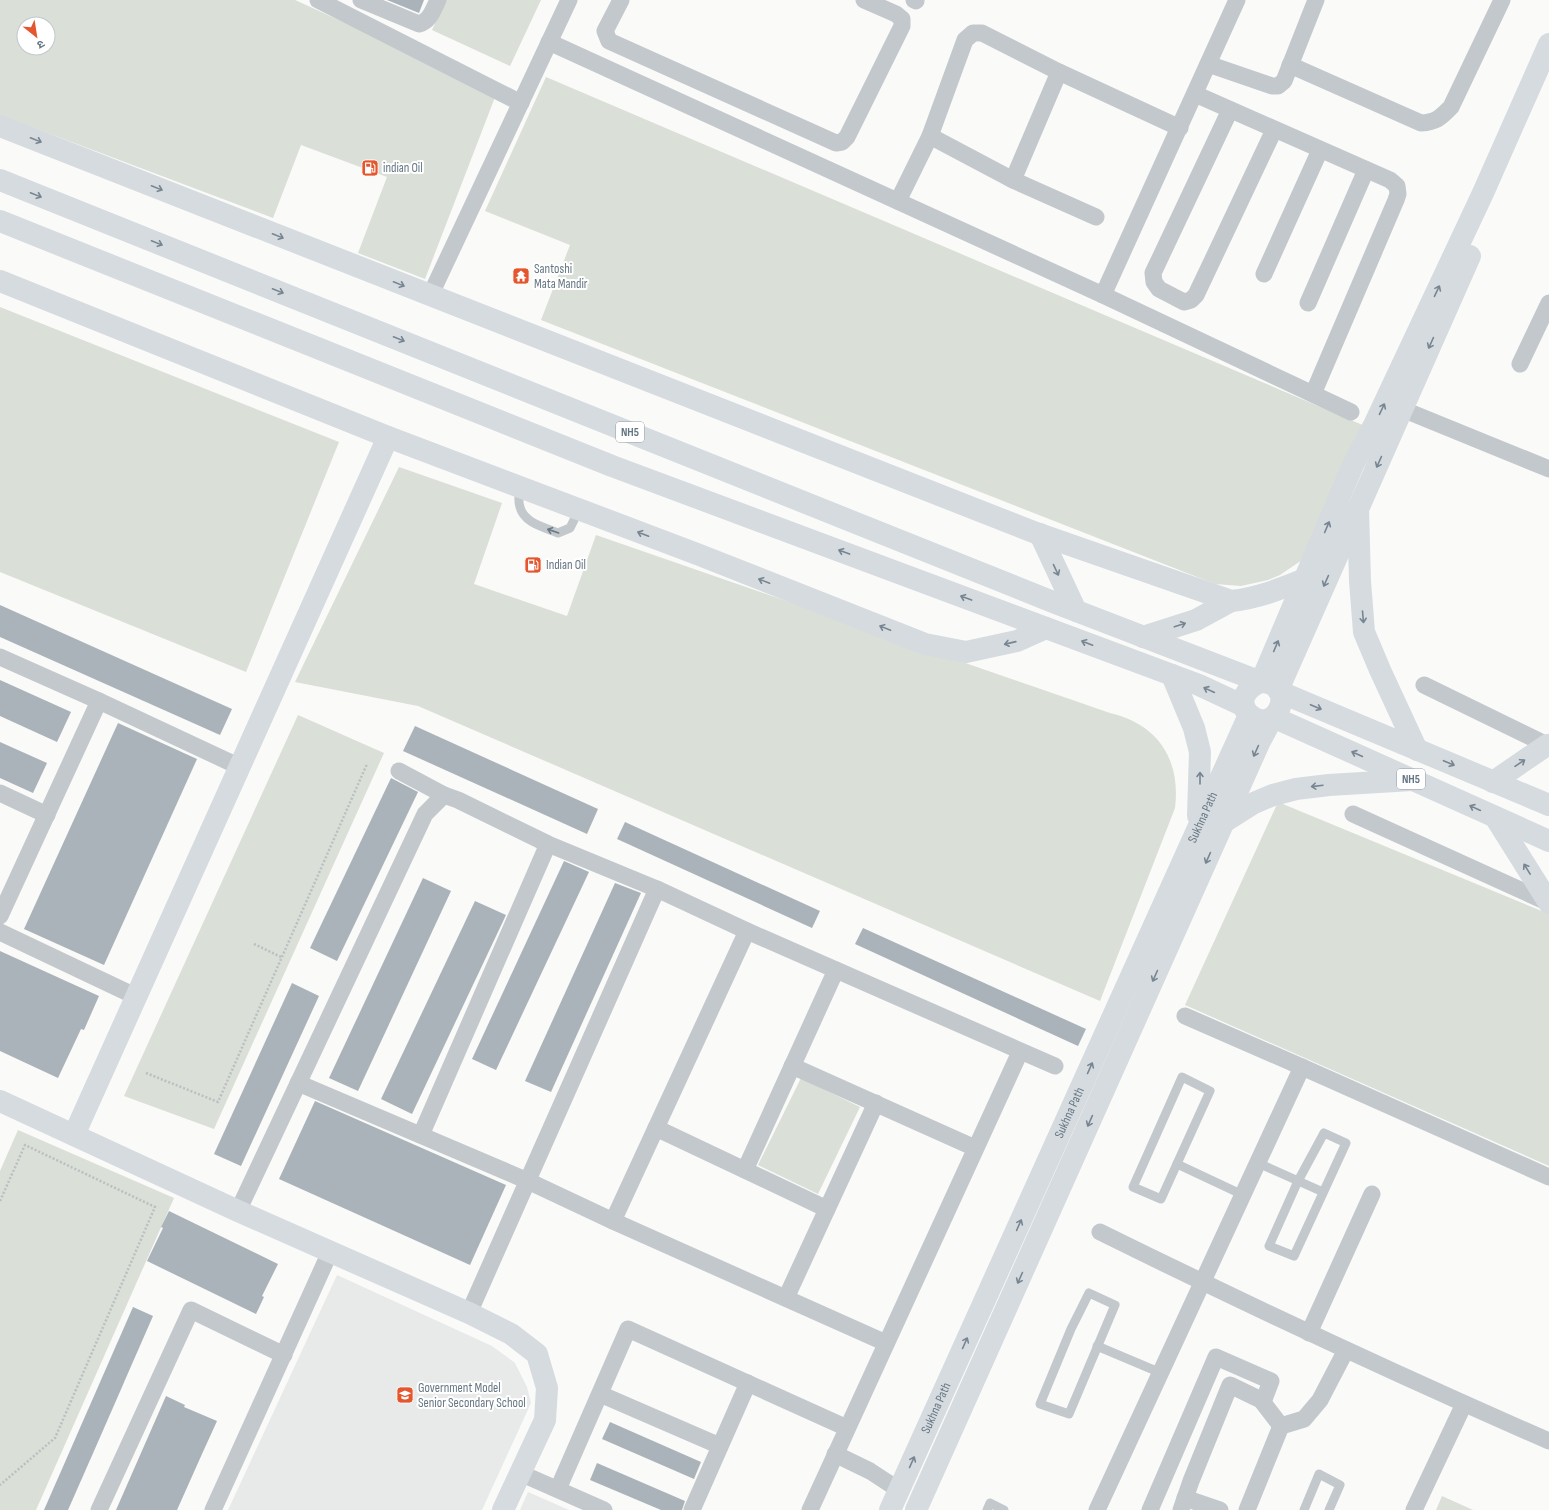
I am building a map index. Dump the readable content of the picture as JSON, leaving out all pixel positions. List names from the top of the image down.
{
  "streets": {
    "main road": ["NH5", "Sukhna Path"]
  },
  "crossings": [
    ["NH5", "Sukhna Path"]
  ],
  "places": {
    "fuel station": ["indian Oil", "Indian Oil"],
    "temple": ["Santoshi Mata Mandir"],
    "school or university": ["Government Model Senior Secondary School"]
  },
  "north": "bottom right"
}
